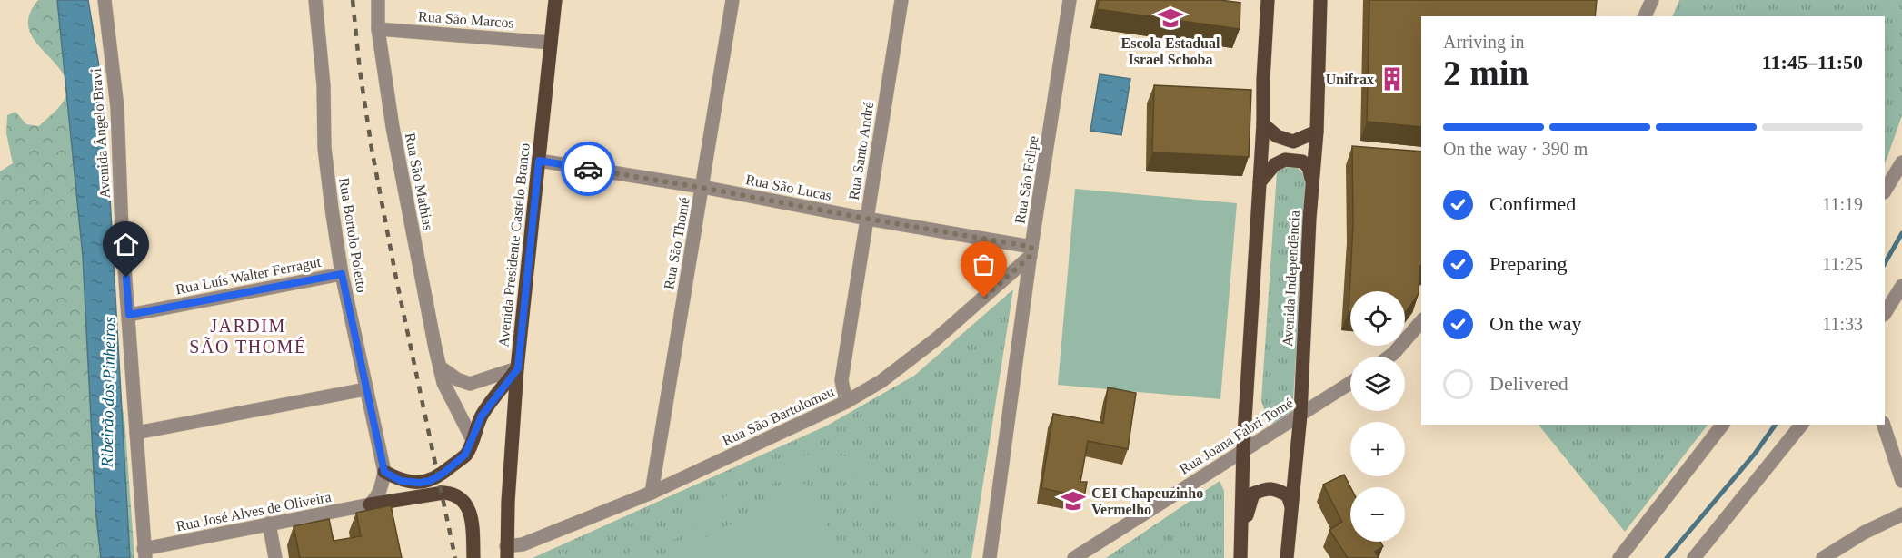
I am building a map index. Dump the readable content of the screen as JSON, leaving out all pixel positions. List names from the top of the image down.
{
  "streets": {
    "main road": ["Avenida Presidente Castelo Branco", "Avenida Independência"],
    "street": [
      "Rua São Marcos",
      "Avenida Ângelo Bravi",
      "Rua Santo André",
      "Rua São Felipe",
      "Rua São Mathias",
      "Rua São Lucas",
      "Rua Bortolo Poletto",
      "Rua São Thomé",
      "Rua Luís Walter Ferragut",
      "Rua São Bartolomeu",
      "Rua Joana Fabri Tomé",
      "Rua José Alves de Oliveira"
    ]
  },
  "crossings": [
    ["Rua São Marcos", "Rua São Mathias"],
    ["Rua São Marcos", "Avenida Presidente Castelo Branco"],
    ["Avenida Ângelo Bravi", "Rua Luís Walter Ferragut"],
    ["Avenida Ângelo Bravi", "Rua José Alves de Oliveira"],
    ["Rua Santo André", "Rua São Lucas"],
    ["Rua Santo André", "Rua São Bartolomeu"],
    ["Rua São Felipe", "Rua São Lucas"],
    ["Rua São Felipe", "Rua São Bartolomeu"],
    ["Rua São Lucas", "Rua São Thomé"],
    ["Rua São Lucas", "Avenida Presidente Castelo Branco"],
    ["Rua São Lucas", "Rua São Bartolomeu"],
    ["Rua Bortolo Poletto", "Rua Luís Walter Ferragut"],
    ["Rua São Thomé", "Rua São Bartolomeu"],
    ["Avenida Presidente Castelo Branco", "Rua São Bartolomeu"],
    ["Avenida Independência", "Rua Joana Fabri Tomé"]
  ],
  "districts": ["JARDIM SÃO THOMÉ"],
  "water": ["Ribeirão dos Pinheiros"],
  "places": {
    "school or university": ["Escola Estadual Israel Schoba", "CEI Chapeuzinho Vermelho"],
    "building": ["Unifrax"]
  },
  "page": {
    "heading": ["2 min", "Arriving in", "11:45–11:50"],
    "bar": "On the way · 390 m",
    "list": [
      ["Confirmed", "11:19"],
      ["Preparing", "11:25"],
      ["On the way", "11:33"],
      "Delivered"
    ],
    "map_buttons": ["+", "−"]
  }
}
